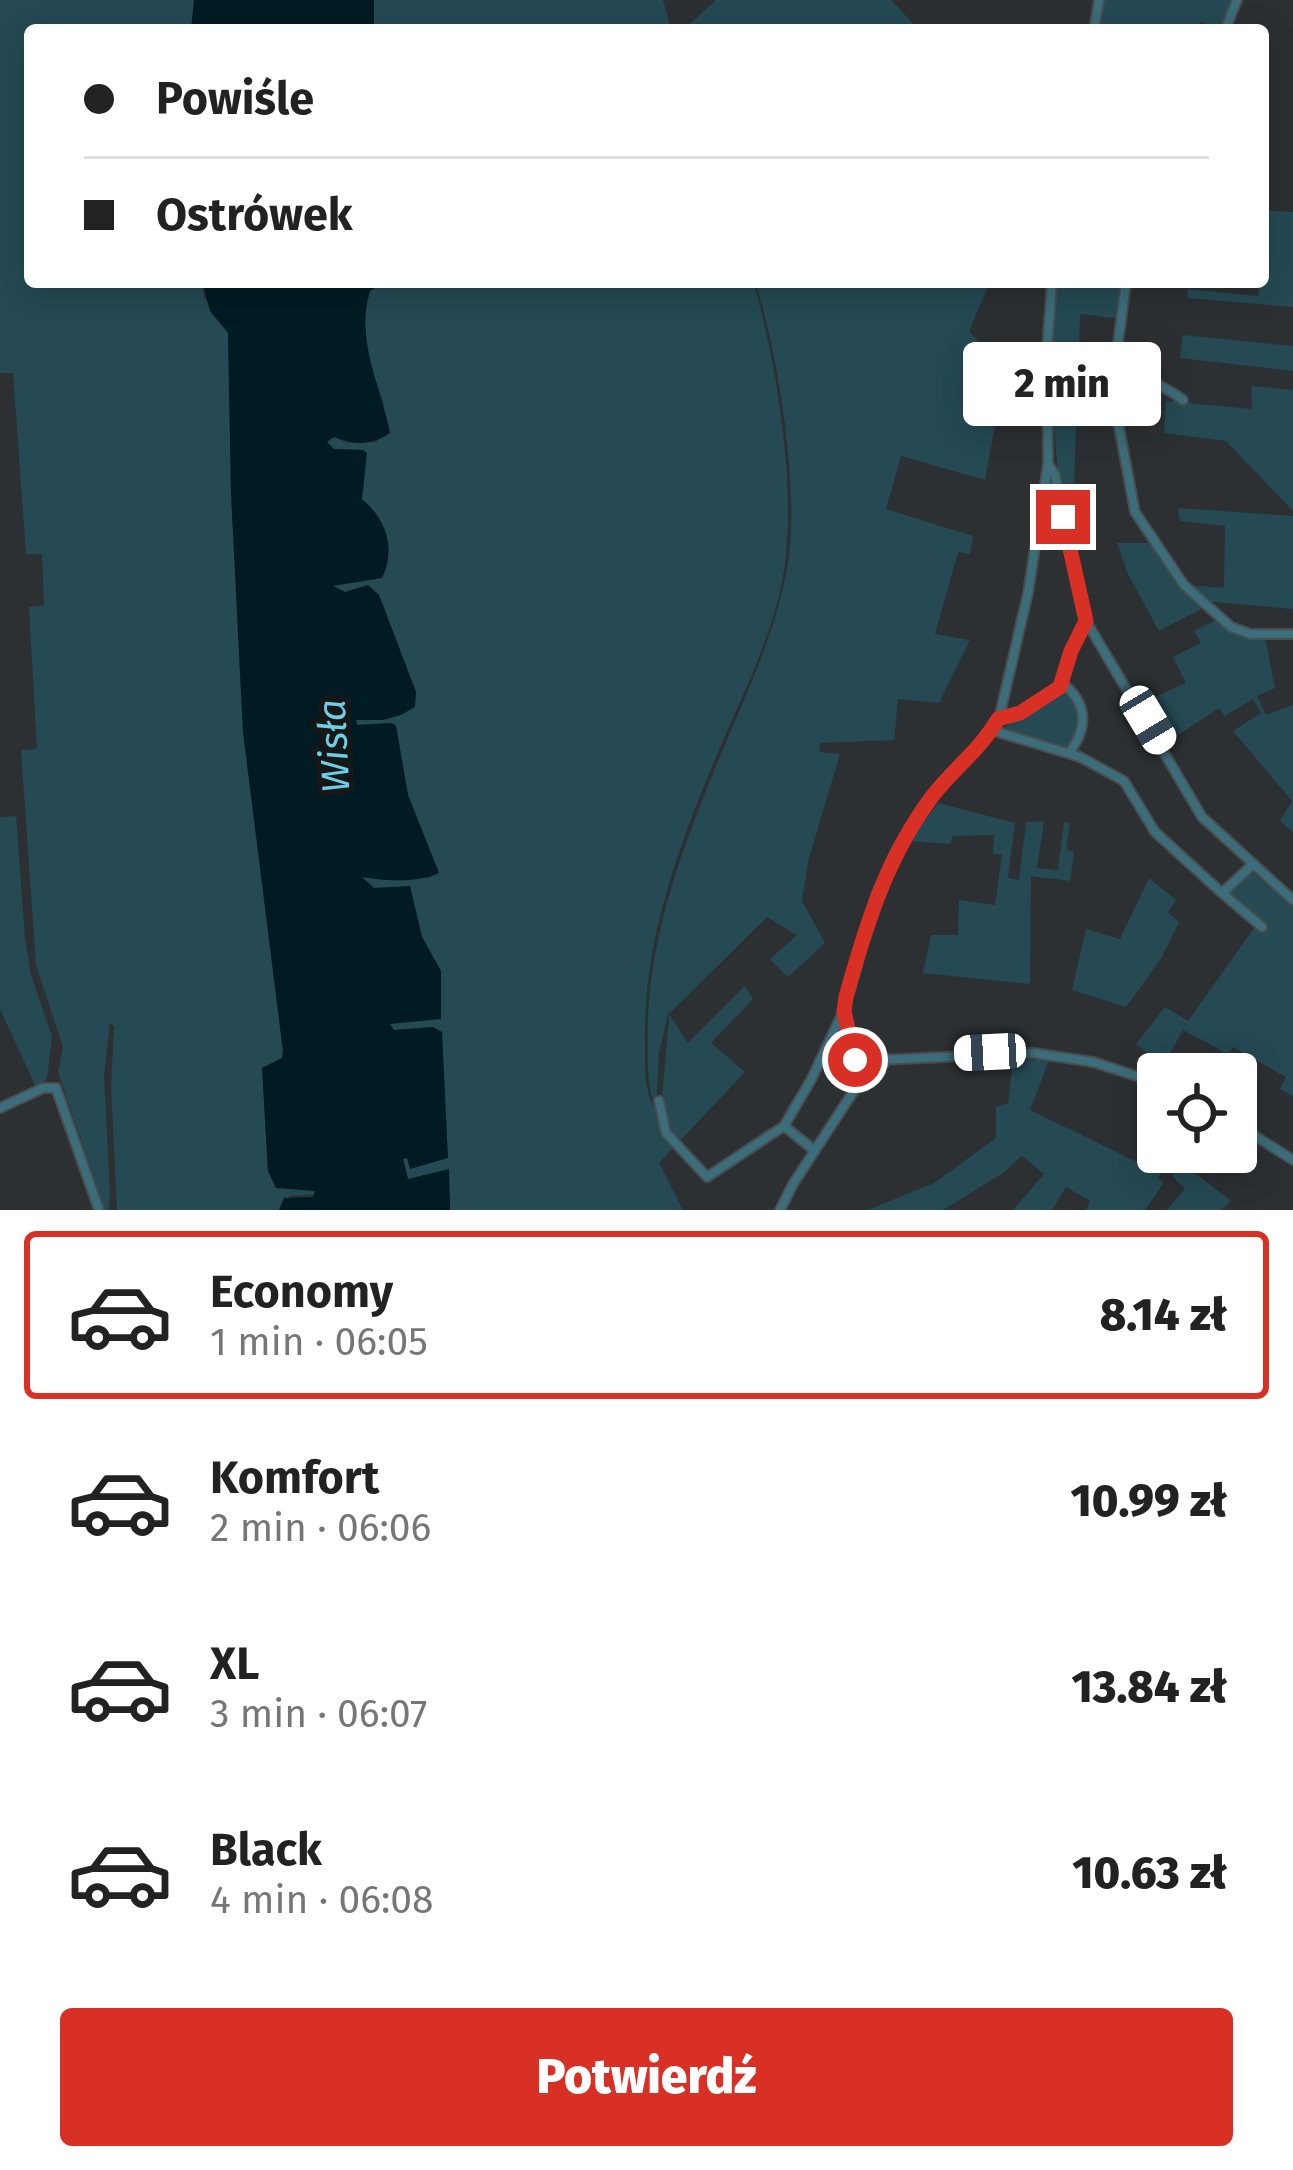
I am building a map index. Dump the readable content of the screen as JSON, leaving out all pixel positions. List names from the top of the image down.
{
  "water": ["Wisła"],
  "page": {
    "banner": ["Powiśle", "Ostrówek"],
    "bubble": "2 min",
    "list": [
      {
        "name": "Economy",
        "note": "1 min · 06:05",
        "value": "8.14 zł"
      },
      {
        "name": "Komfort",
        "note": "2 min · 06:06",
        "value": "10.99 zł"
      },
      {
        "name": "XL",
        "note": "3 min · 06:07",
        "value": "13.84 zł"
      },
      {
        "name": "Black",
        "note": "4 min · 06:08",
        "value": "10.63 zł"
      }
    ],
    "buttons": "Potwierdź"
  }
}
